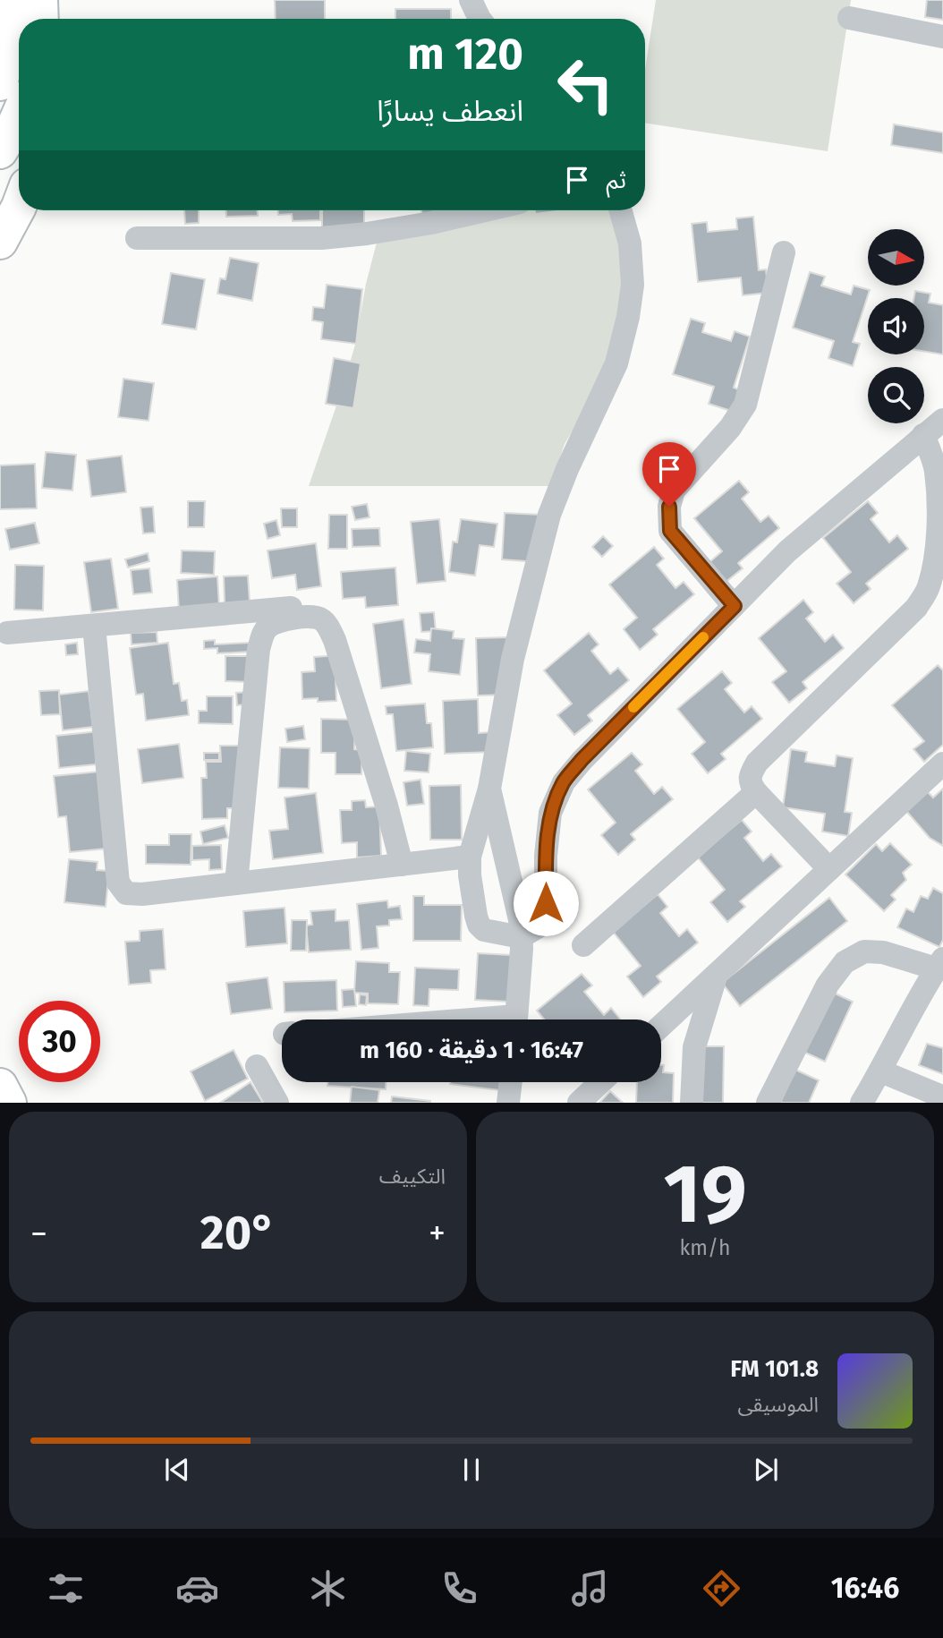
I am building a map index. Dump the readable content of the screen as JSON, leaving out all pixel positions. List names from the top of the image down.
{
  "north": "right",
  "page": {
    "turn": ["120 m", "انعطف يسارًا"],
    "then": "ثم",
    "limit": "30",
    "trip": "16:47 · 1 دقيقة · 160 m",
    "tile": [
      ["19", "km/h"],
      "التكييف"
    ],
    "heat": ["−", "20°", "+"],
    "song": ["101.8 FM", "الموسيقى"],
    "tabs": "16:46"
  }
}
